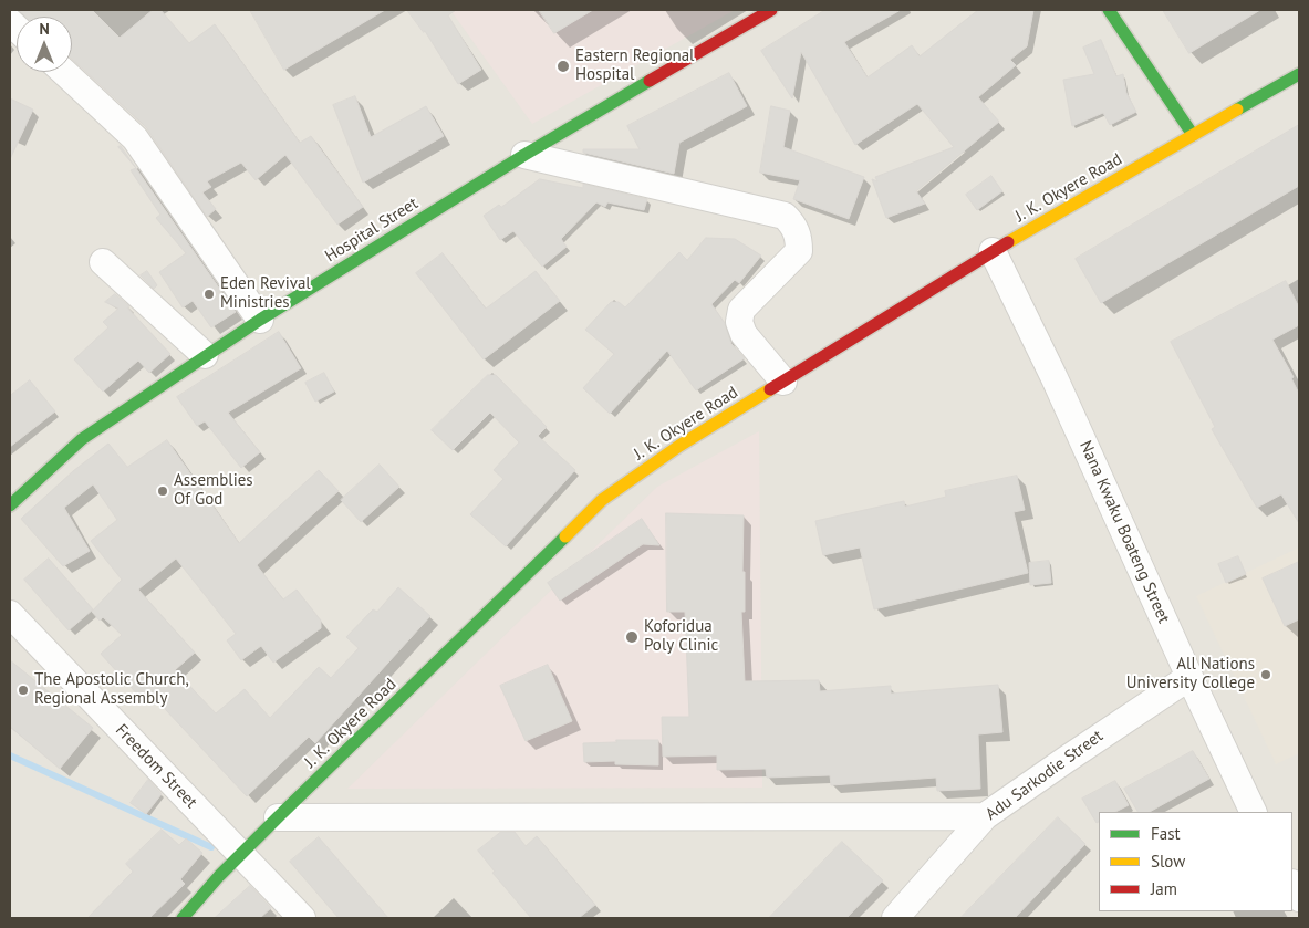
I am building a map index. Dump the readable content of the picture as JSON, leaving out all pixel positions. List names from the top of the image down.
{
  "streets": {
    "main road": ["J. K. Okyere Road", "Hospital Street"],
    "street": ["Nana Kwaku Boateng Street", "Freedom Street", "Adu Sarkodie Street"]
  },
  "crossings": [
    ["J. K. Okyere Road", "Nana Kwaku Boateng Street"],
    ["J. K. Okyere Road", "Freedom Street"],
    ["Nana Kwaku Boateng Street", "Adu Sarkodie Street"]
  ],
  "places": [
    "Eastern Regional Hospital",
    "Eden Revival Ministries",
    "Assemblies Of God",
    "Koforidua Poly Clinic",
    "All Nations University College",
    "The Apostolic Church, Regional Assembly"
  ],
  "legend": ["Fast", "Slow", "Jam"],
  "north": "top"
}
